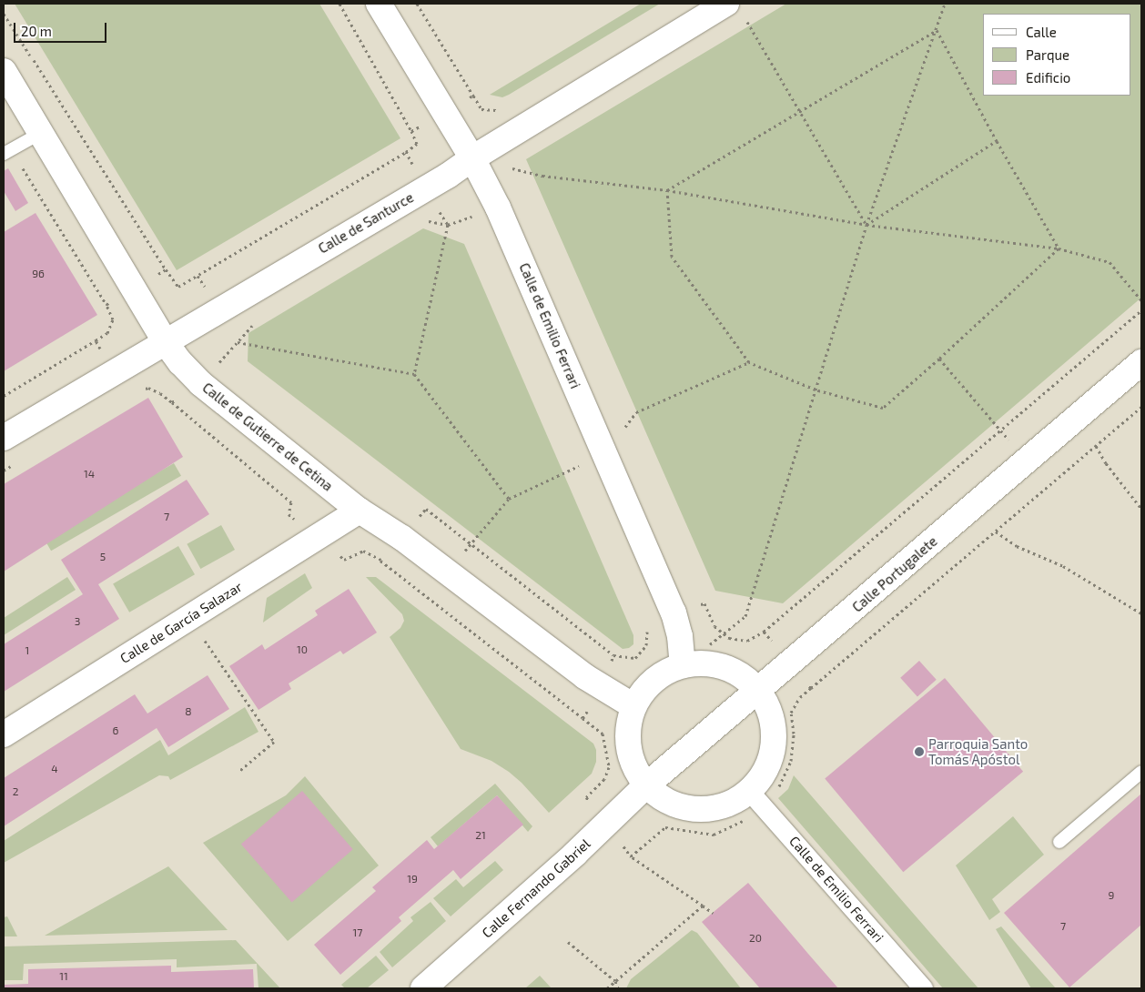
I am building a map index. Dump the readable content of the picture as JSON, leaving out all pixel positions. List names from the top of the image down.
{
  "streets": {
    "street": [
      "Calle de Santurce",
      "Calle de Emilio Ferrari",
      "Calle de Gutierre de Cetina",
      "Calle Portugalete",
      "Calle de García Salazar",
      "Calle Fernando Gabriel"
    ]
  },
  "crossings": [
    ["Calle de Santurce", "Calle de Emilio Ferrari"],
    ["Calle de Santurce", "Calle de Gutierre de Cetina"],
    ["Calle de Gutierre de Cetina", "Calle de García Salazar"],
    ["Calle Portugalete", "Calle Fernando Gabriel"]
  ],
  "places": ["Parroquia Santo Tomás Apóstol"],
  "house_numbers": [
    "96",
    "14",
    "7",
    "5",
    "3",
    "10",
    "1",
    "8",
    "6",
    "4",
    "2",
    "21",
    "19",
    "9",
    "7",
    "17",
    "20",
    "11"
  ],
  "legend": ["Calle", "Parque", "Edificio"],
  "scale_bar": "20 m"
}
